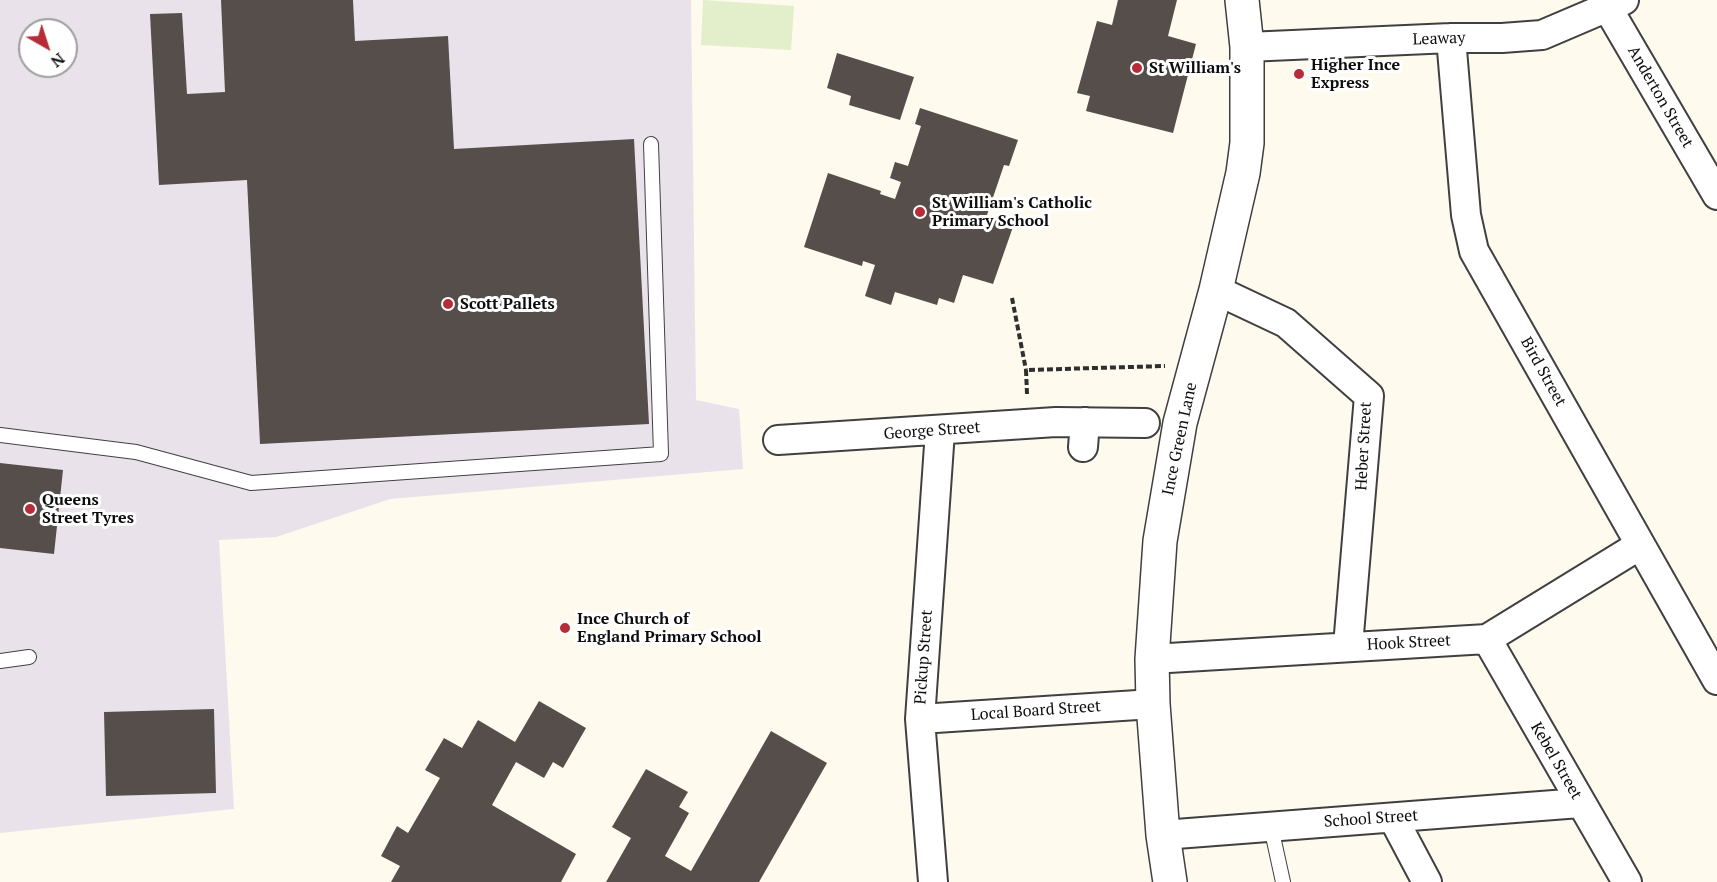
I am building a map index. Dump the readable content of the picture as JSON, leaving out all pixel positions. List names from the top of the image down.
{
  "streets": {
    "street": [
      "Leaway",
      "Anderton Street",
      "Bird Street",
      "George Street",
      "Ince Green Lane",
      "Heber Street",
      "Hook Street",
      "Pickup Street",
      "Local Board Street",
      "Kebel Street",
      "School Street"
    ]
  },
  "crossings": [
    ["Leaway", "Anderton Street"],
    ["Leaway", "Bird Street"],
    ["Leaway", "Ince Green Lane"],
    ["Bird Street", "Hook Street"],
    ["George Street", "Pickup Street"],
    ["Ince Green Lane", "Heber Street"],
    ["Ince Green Lane", "Hook Street"],
    ["Ince Green Lane", "Local Board Street"],
    ["Ince Green Lane", "School Street"],
    ["Heber Street", "Hook Street"],
    ["Hook Street", "Kebel Street"],
    ["Pickup Street", "Local Board Street"],
    ["Kebel Street", "School Street"]
  ],
  "places": [
    "St William's",
    "Higher Ince Express",
    "St William's Catholic Primary School",
    "Scott Pallets",
    "Queens Street Tyres",
    "Ince Church of England Primary School"
  ],
  "north": "bottom right"
}
